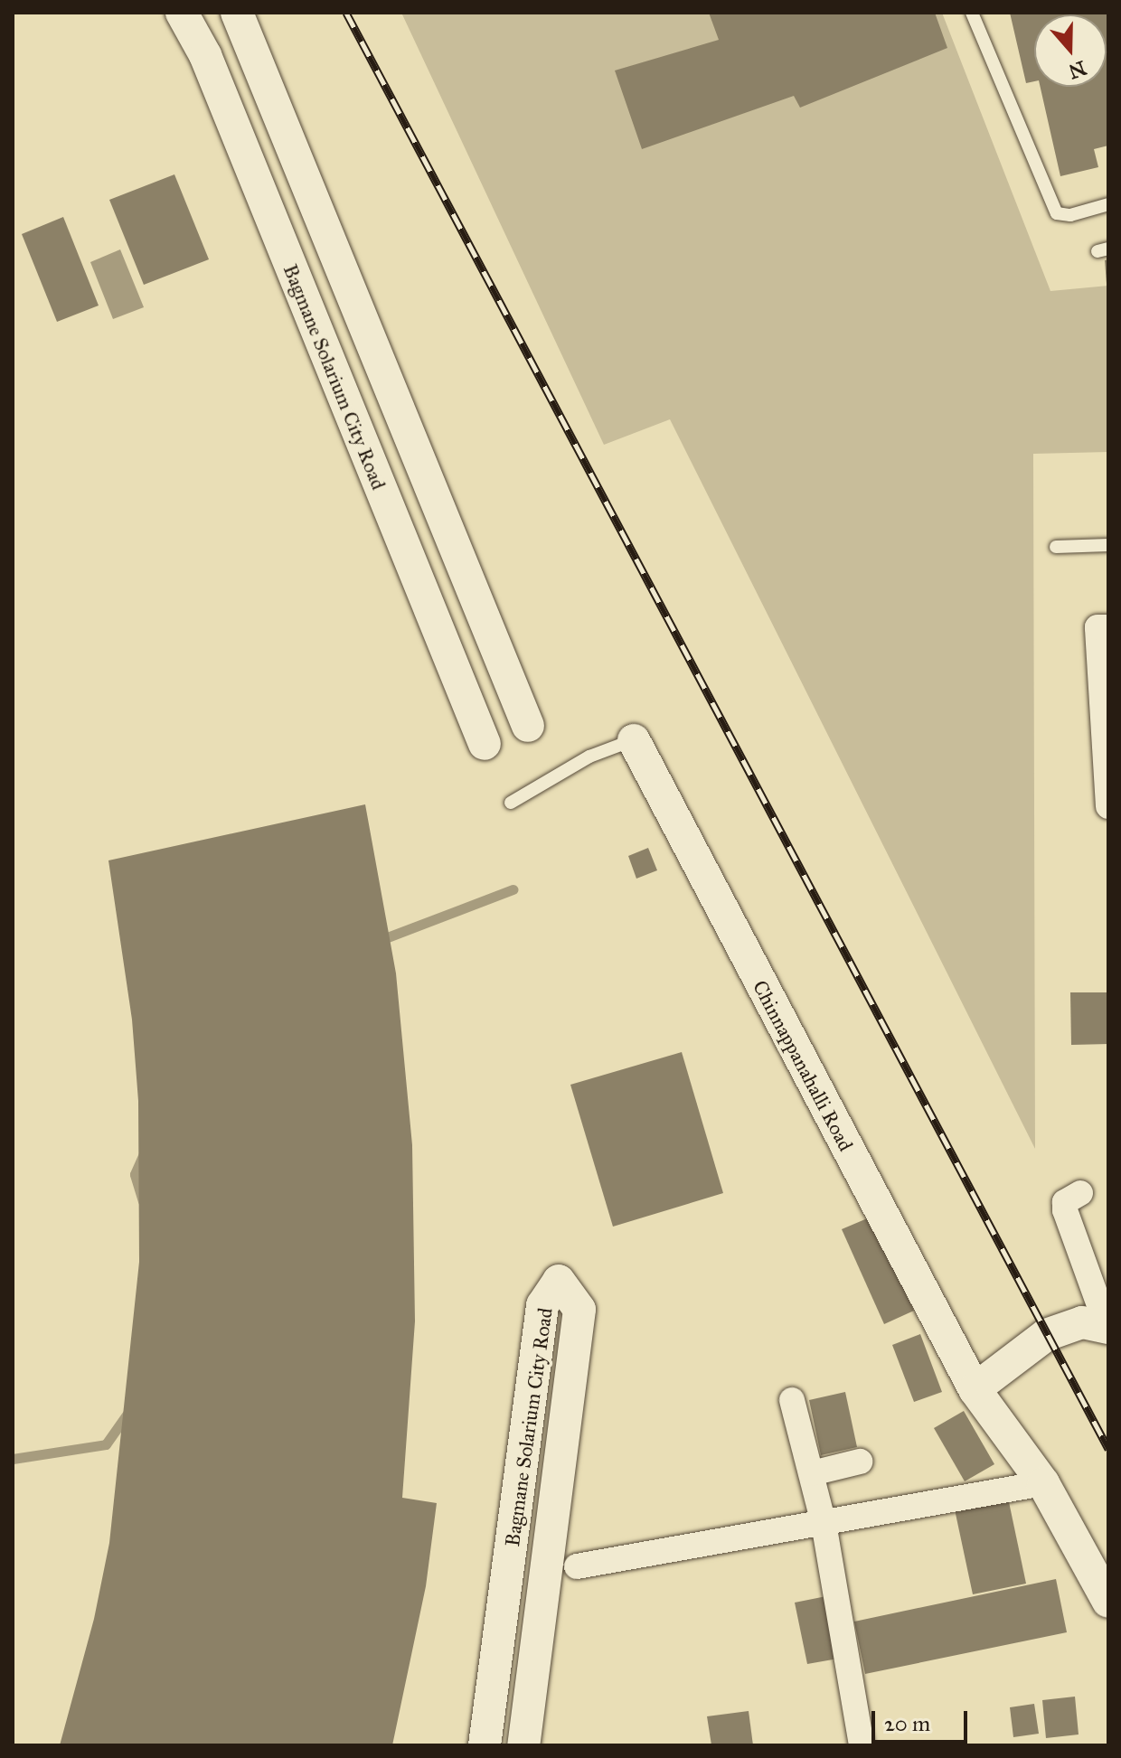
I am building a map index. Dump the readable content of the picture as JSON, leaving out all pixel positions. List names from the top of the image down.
{
  "streets": {
    "street": ["Bagmane Solarium City Road", "Chinnappanahalli Road"]
  },
  "scale_bar": "20 m",
  "north": "bottom"
}
